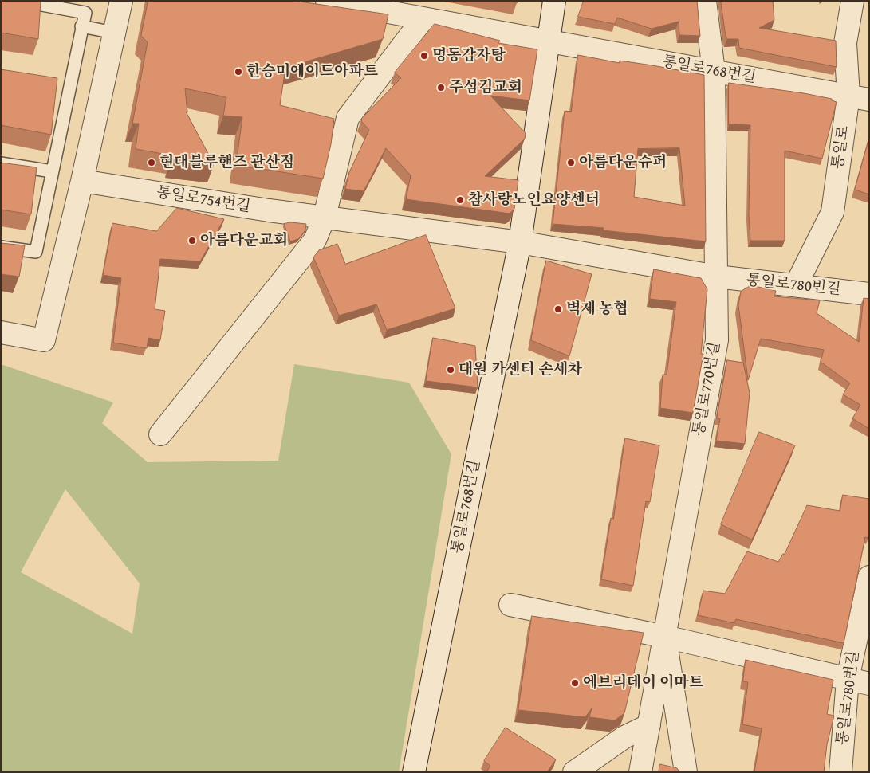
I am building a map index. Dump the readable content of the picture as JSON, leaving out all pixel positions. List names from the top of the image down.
{
  "streets": {
    "street": [
      "통일로768번길",
      "통일로",
      "통일로754번길",
      "통일로780번길",
      "통일로770번길"
    ]
  },
  "crossings": [
    ["통일로768번길", "통일로"],
    ["통일로768번길", "통일로770번길"],
    ["통일로", "통일로780번길"],
    ["통일로780번길", "통일로770번길"]
  ],
  "places": [
    "명동감자탕",
    "한승미에이드아파트",
    "주섬김교회",
    "현대블루핸즈 관산점",
    "아름다운슈퍼",
    "참사랑노인요양센터",
    "아름다운교회",
    "벽제 농협",
    "대원 카센터 손세차",
    "에브리데이 이마트"
  ]
}
